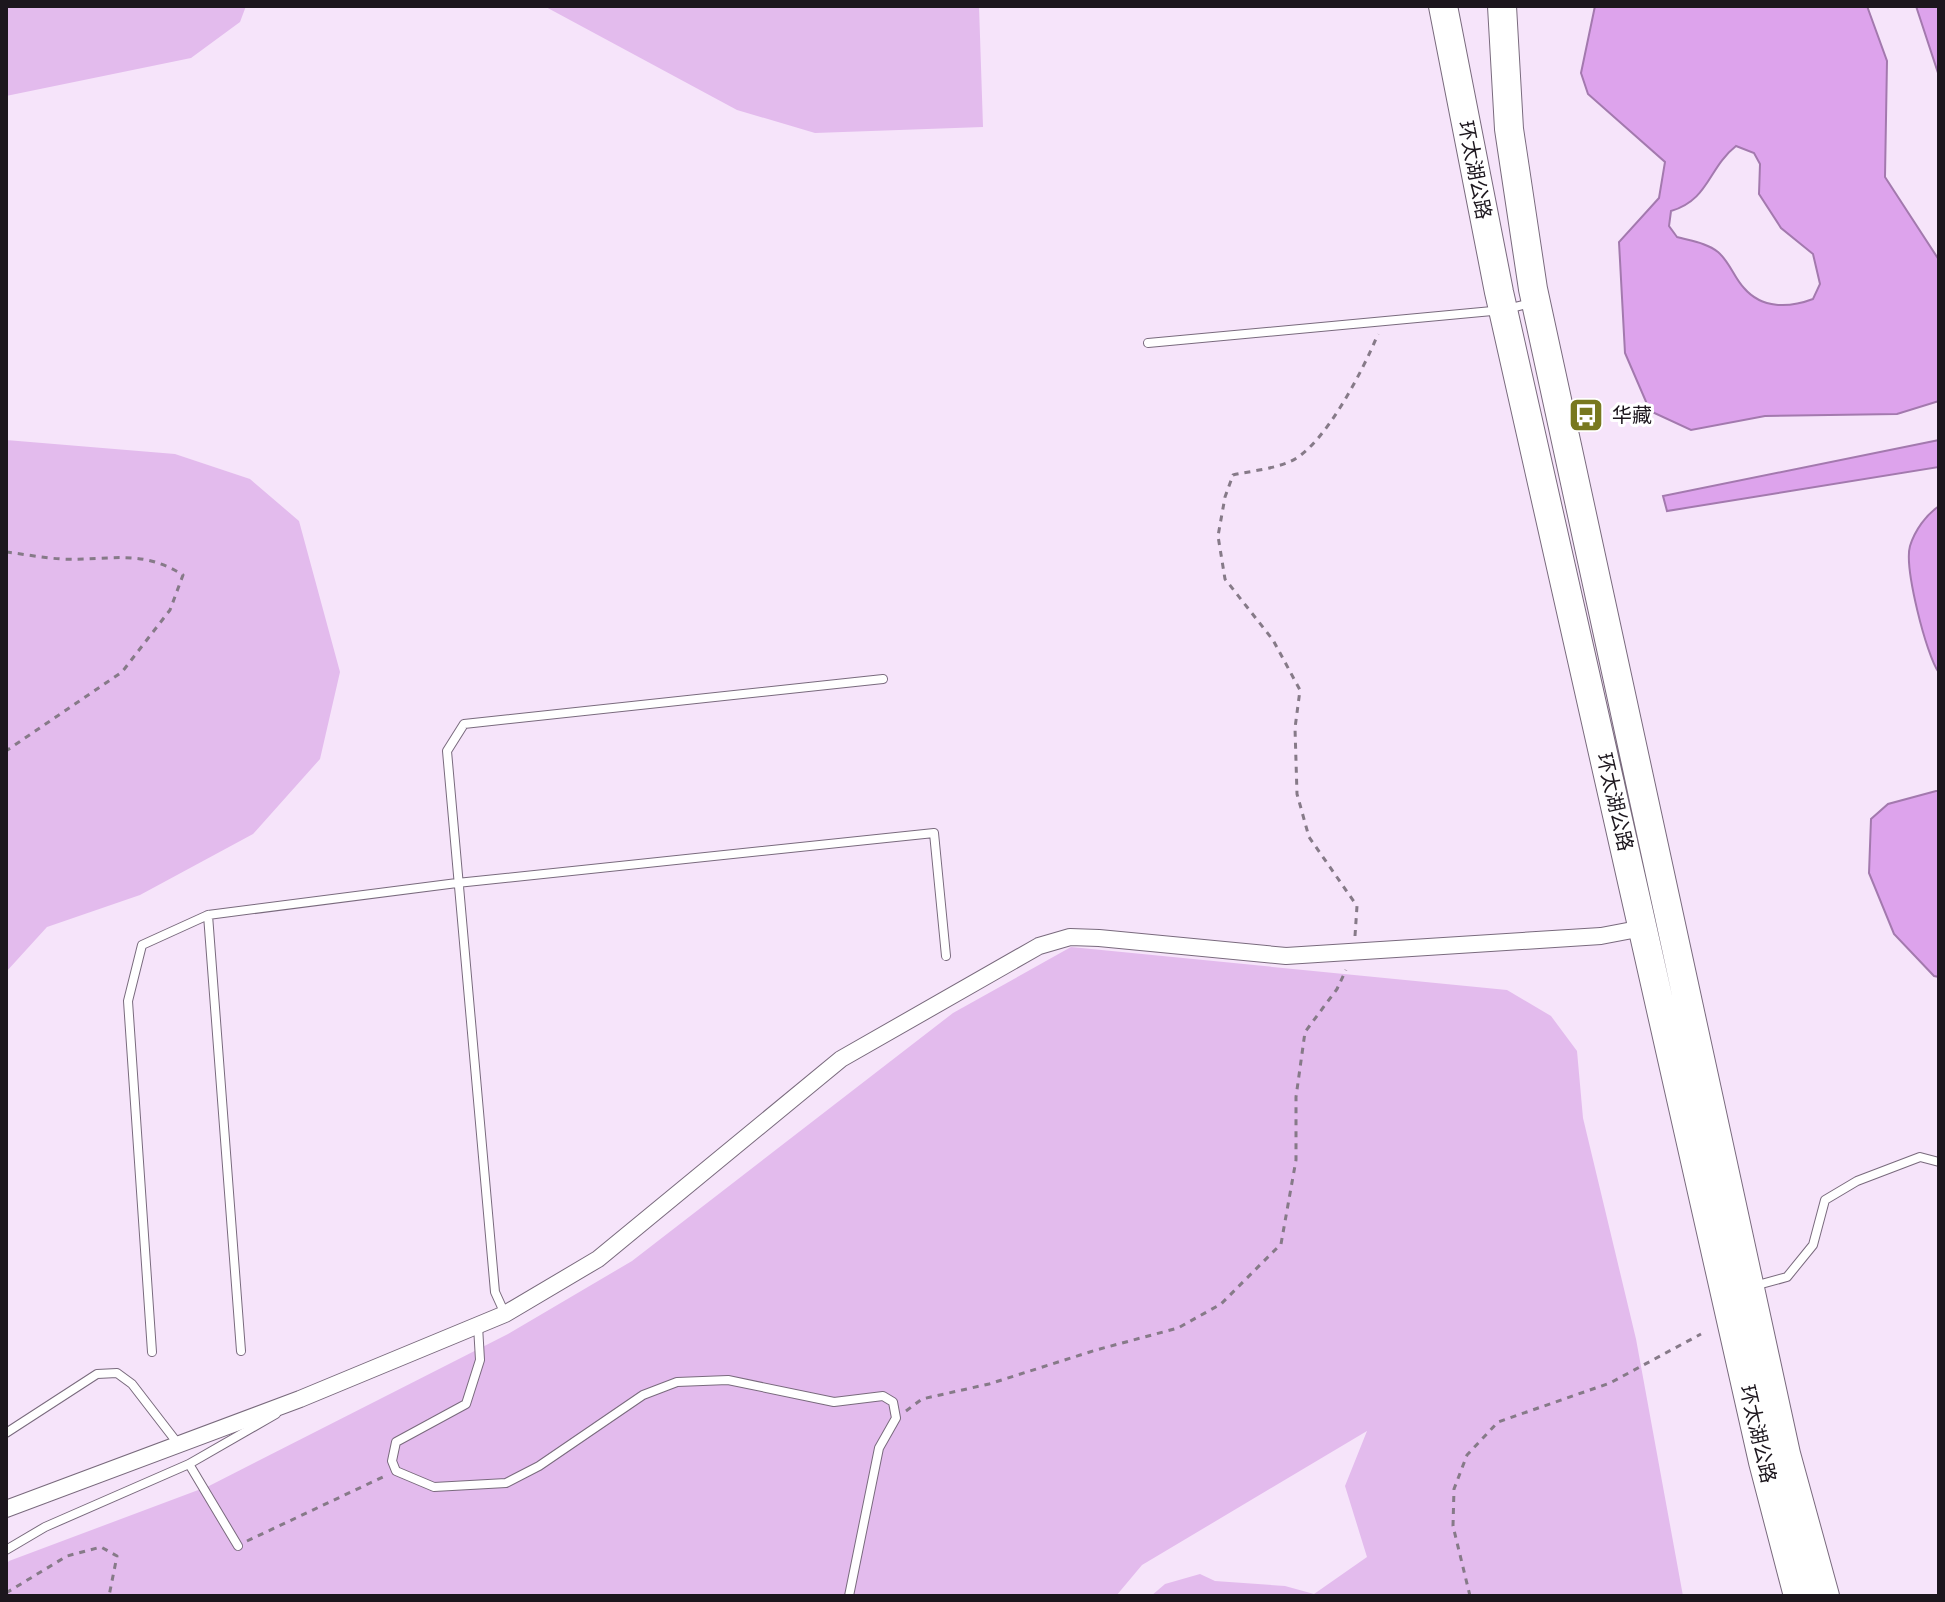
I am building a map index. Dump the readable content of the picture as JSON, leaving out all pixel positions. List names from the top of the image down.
{
  "streets": {
    "highway": ["环太湖公路"]
  },
  "places": {
    "bus stop": ["华藏"]
  }
}
